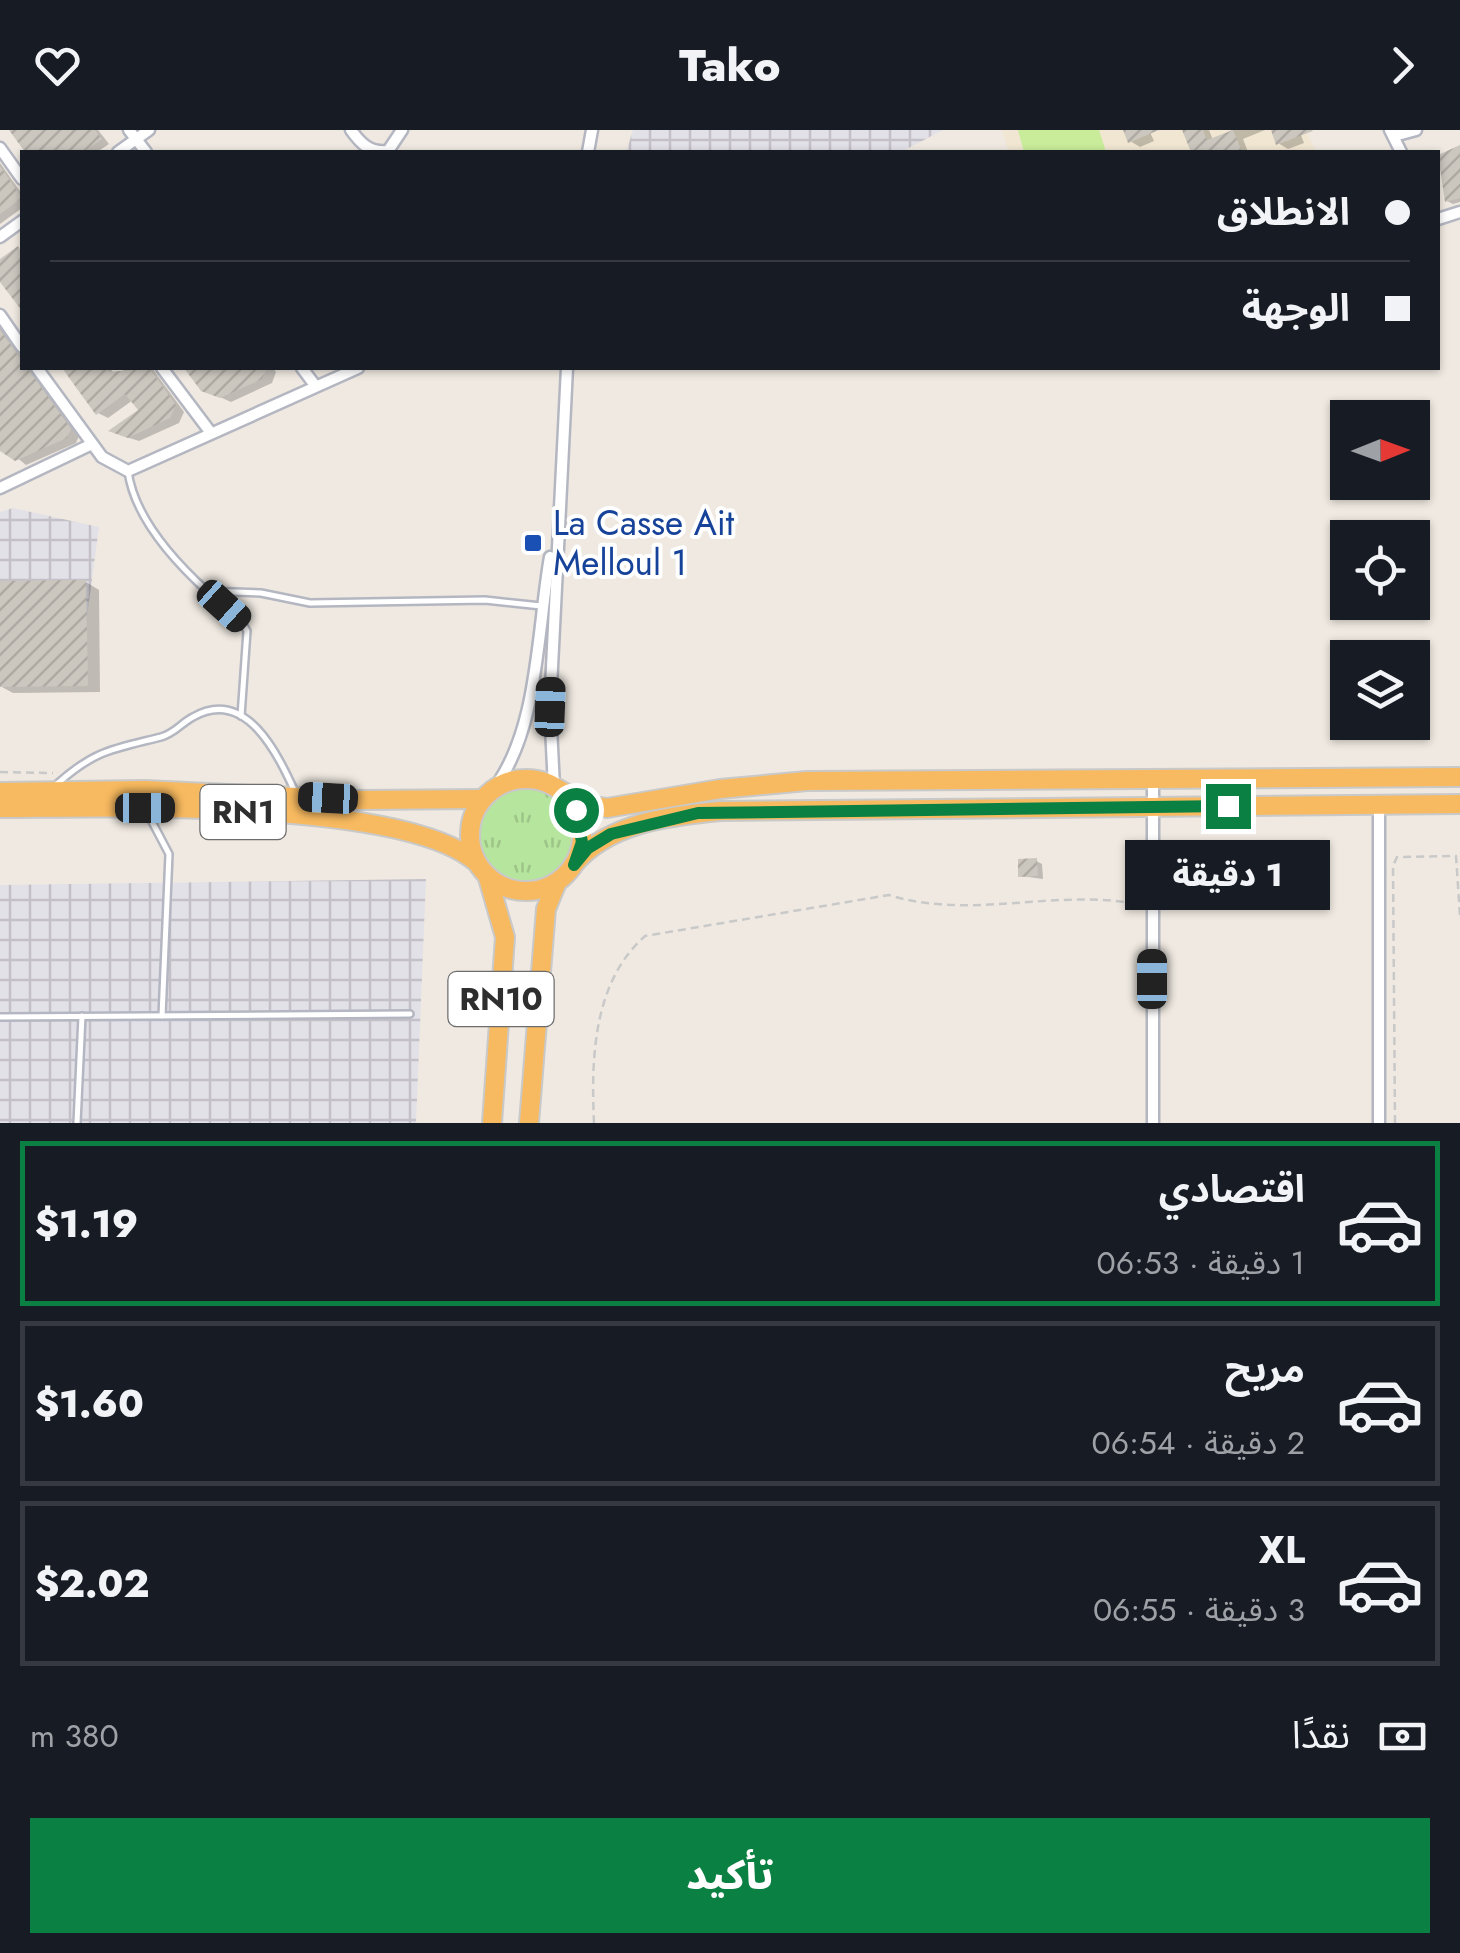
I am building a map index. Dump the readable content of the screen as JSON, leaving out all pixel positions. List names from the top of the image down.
{
  "streets": {
    "highway": ["RN1", "RN10"]
  },
  "crossings": [
    ["RN1", "RN10"]
  ],
  "places": {
    "transit": ["La Casse Ait Melloul 1"]
  },
  "north": "right",
  "page": {
    "header": "Tako",
    "banner": ["الانطلاق", "الوجهة"],
    "bubble": "1 دقيقة",
    "list": [
      {
        "name": "اقتصادي",
        "note": "1 دقيقة · 06:53",
        "value": "$1.19"
      },
      {
        "name": "مريح",
        "note": "2 دقيقة · 06:54",
        "value": "$1.60"
      },
      {
        "name": "XL",
        "note": "3 دقيقة · 06:55",
        "value": "$2.02"
      }
    ],
    "pay": ["نقدًا", "380 m"],
    "buttons": "تأكيد"
  }
}
